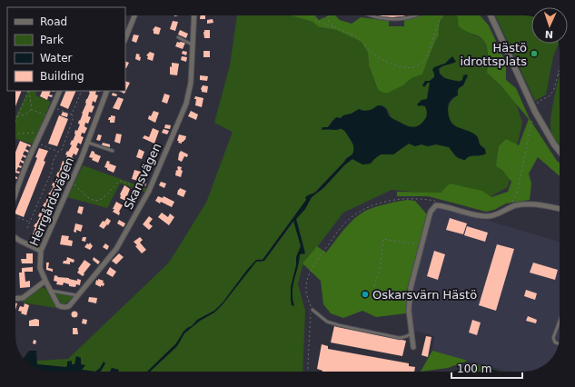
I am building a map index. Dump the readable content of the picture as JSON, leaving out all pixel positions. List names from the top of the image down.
{
  "streets": {
    "street": ["Skansvägen", "Herrgårdsvägen"]
  },
  "crossings": [
    ["Skansvägen", "Herrgårdsvägen"]
  ],
  "places": ["Hästö idrottsplats", "Oskarsvärn Hästö"],
  "legend": [
    "Road",
    "Park",
    "Water",
    "Building"
  ],
  "scale_bar": "100 m",
  "north": "bottom"
}
